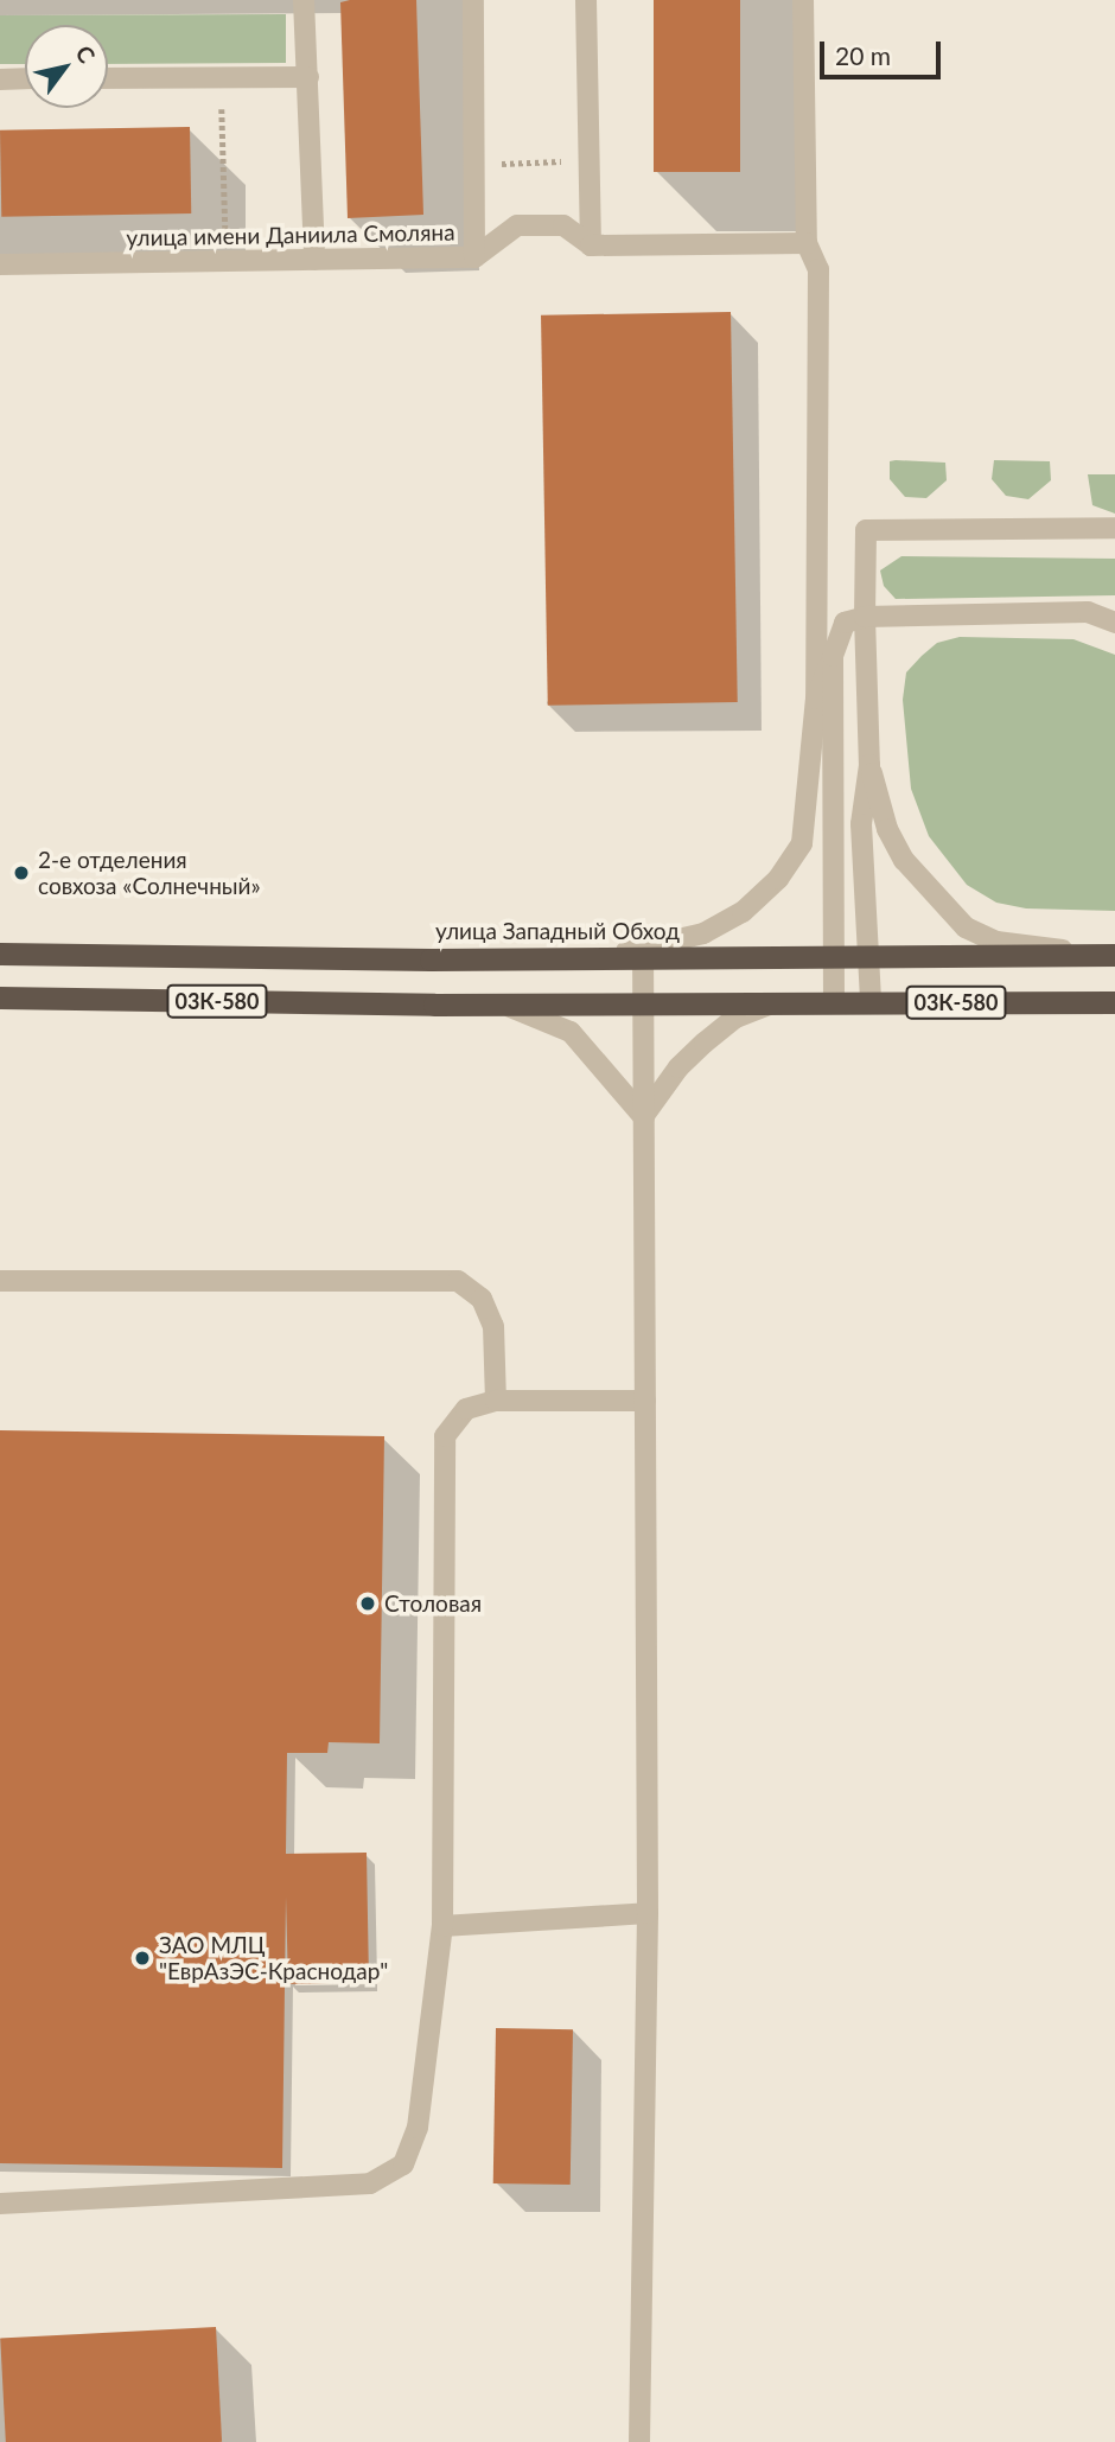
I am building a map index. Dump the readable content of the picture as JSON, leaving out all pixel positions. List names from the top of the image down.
{
  "streets": {
    "highway": ["улица Западный Обход", "03К-580"],
    "street": ["улица имени Даниила Смоляна"]
  },
  "places": ["2-е отделения совхоза «Солнечный»", "Столовая", "ЗАО МЛЦ \"ЕврАзЭС-Краснодар\""],
  "scale_bar": "20 m",
  "north": "top right"
}
